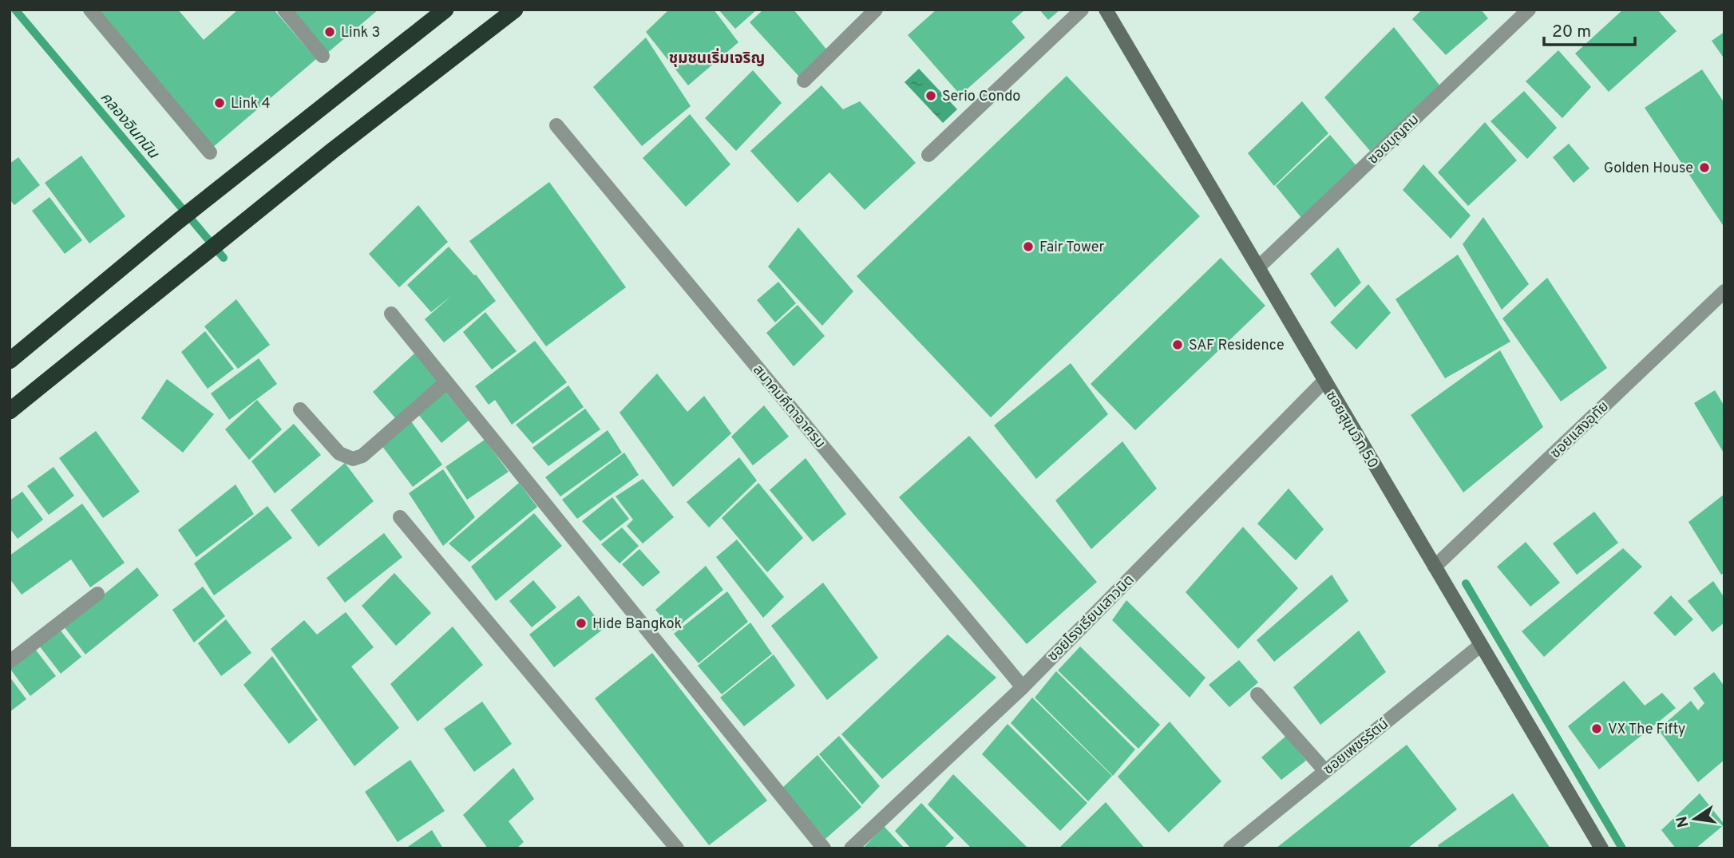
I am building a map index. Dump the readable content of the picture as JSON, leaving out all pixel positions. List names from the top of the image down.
{
  "streets": {
    "street": [
      "ซอยบุญถม",
      "สมาคมคีตาอาศรม",
      "ซอยสุขุมวิท 50",
      "ซอยแสงอุทัย",
      "ซอยโรงเรียนเสาวนิต",
      "ซอยเพชรรัตน์"
    ]
  },
  "crossings": [
    ["ซอยบุญถม", "ซอยสุขุมวิท 50"],
    ["สมาคมคีตาอาศรม", "ซอยโรงเรียนเสาวนิต"],
    ["ซอยสุขุมวิท 50", "ซอยแสงอุทัย"],
    ["ซอยสุขุมวิท 50", "ซอยโรงเรียนเสาวนิต"],
    ["ซอยสุขุมวิท 50", "ซอยเพชรรัตน์"]
  ],
  "districts": ["ชุมชนเริ่มเจริญ"],
  "water": ["คลองอินทนิน"],
  "places": [
    "Link 3",
    "Serio Condo",
    "Link 4",
    "Golden House",
    "Fair Tower",
    "SAF Residence",
    "Hide Bangkok",
    "VX The Fifty"
  ],
  "scale_bar": "20 m",
  "north": "left"
}
